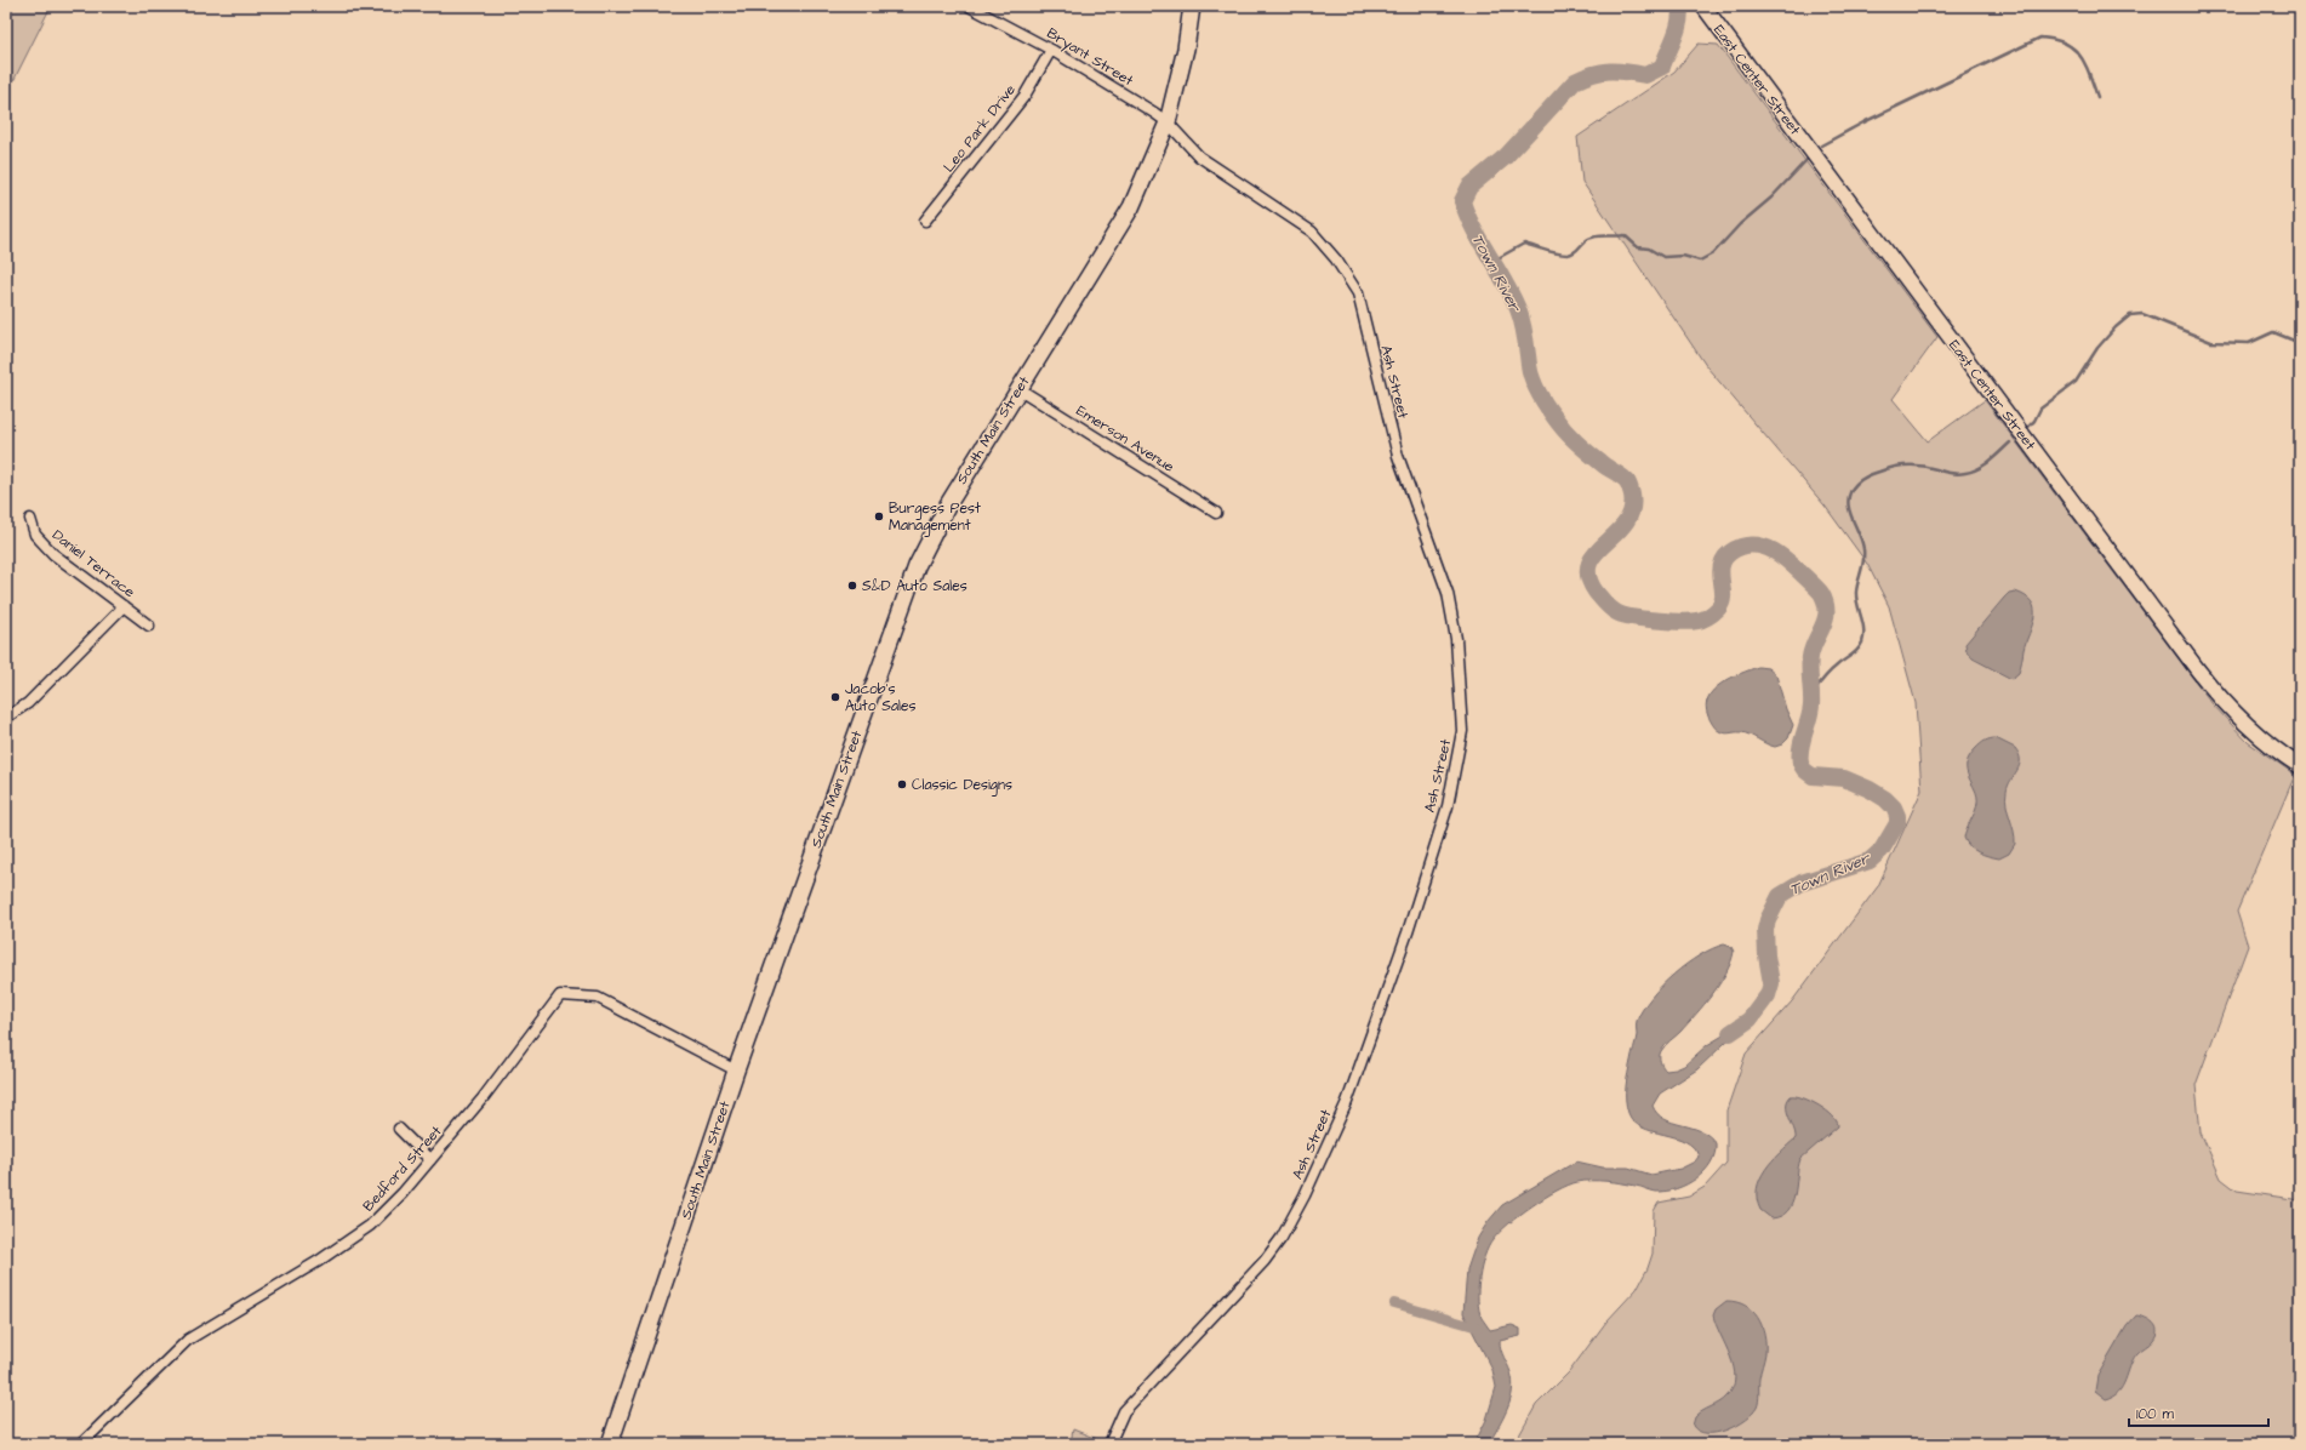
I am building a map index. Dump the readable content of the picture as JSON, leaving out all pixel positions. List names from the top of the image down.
{
  "streets": {
    "main road": ["East Center Street", "South Main Street"],
    "street": [
      "Bryant Street",
      "Leo Park Drive",
      "Ash Street",
      "Emerson Avenue",
      "Daniel Terrace",
      "Bedford Street"
    ]
  },
  "crossings": [
    ["Bryant Street", "Leo Park Drive"],
    ["Bryant Street", "Ash Street"],
    ["Bryant Street", "South Main Street"],
    ["Ash Street", "South Main Street"],
    ["South Main Street", "Emerson Avenue"],
    ["South Main Street", "Bedford Street"]
  ],
  "water": ["Town River"],
  "places": [
    "Burgess Pest Management",
    "S&D Auto Sales",
    "Jacob's Auto Sales",
    "Classic Designs"
  ],
  "scale_bar": "100 m"
}
